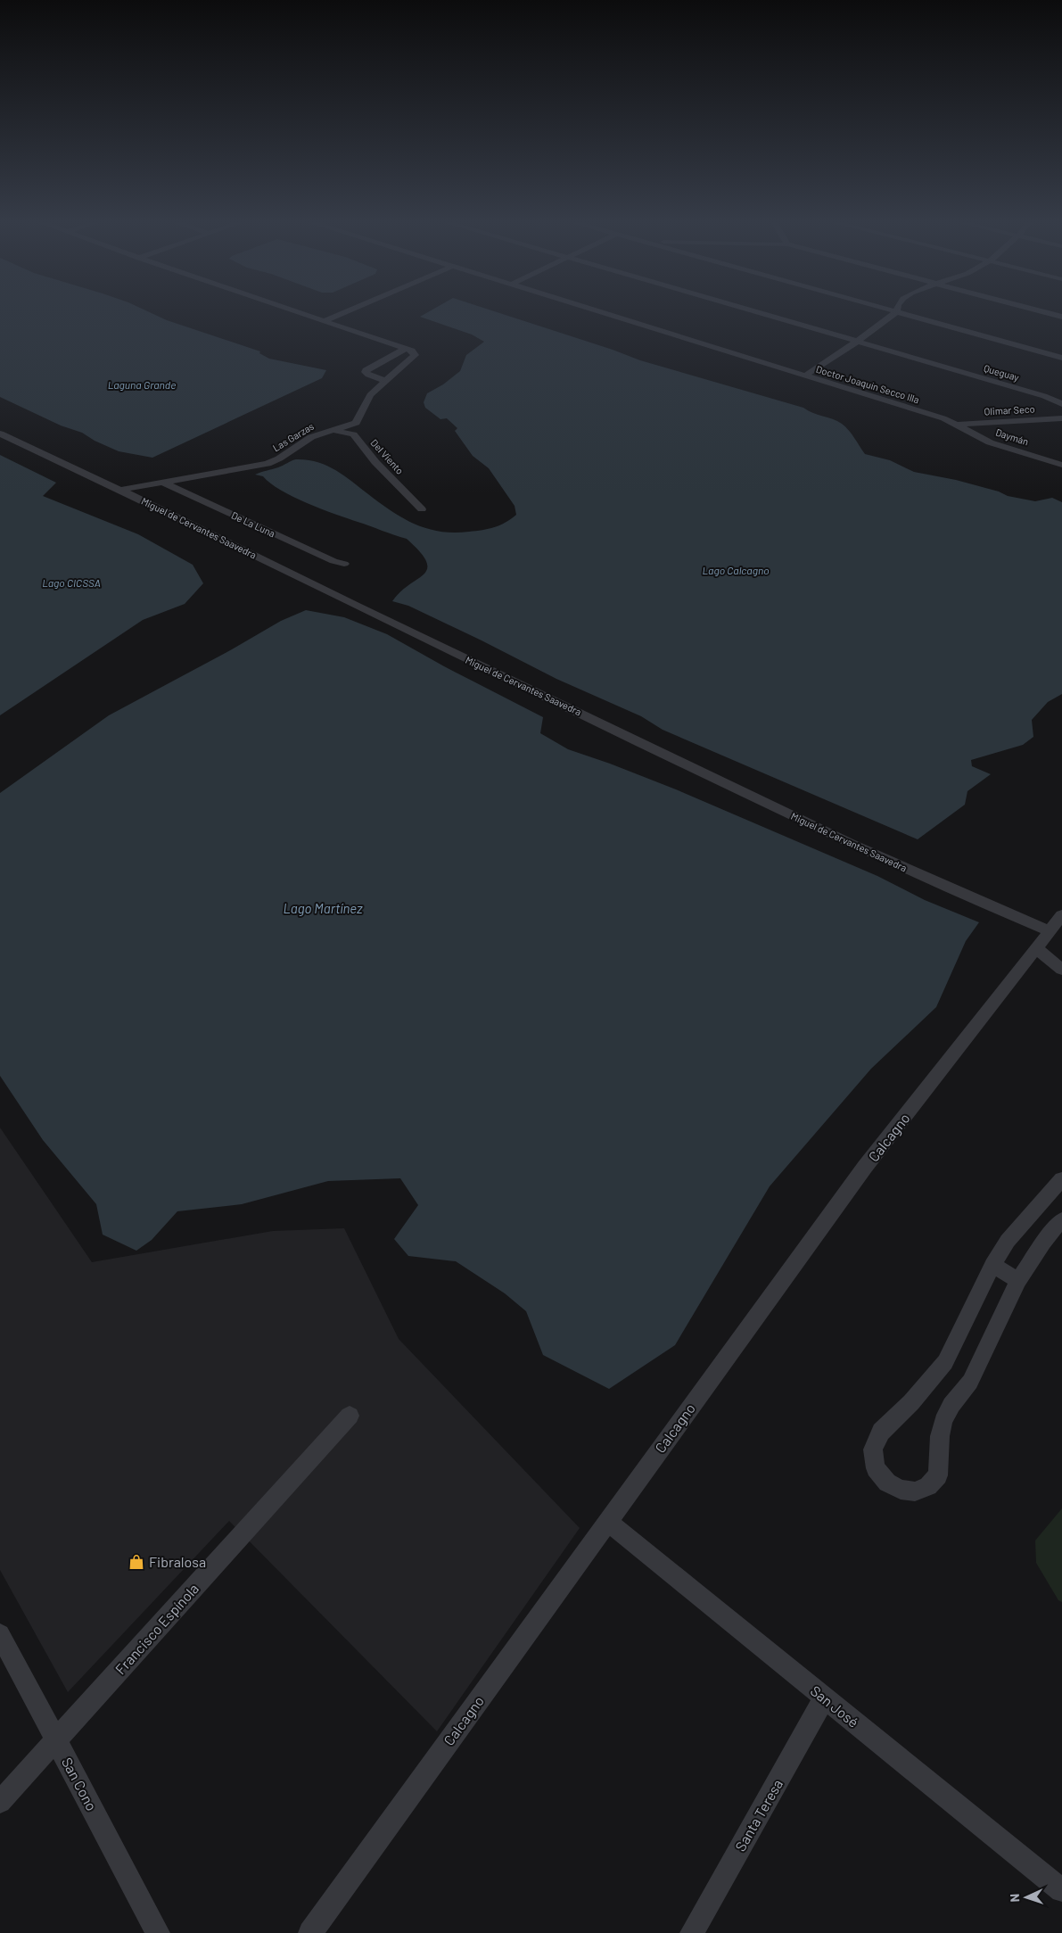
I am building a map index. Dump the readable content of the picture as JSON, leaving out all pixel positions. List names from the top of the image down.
{
  "streets": {
    "street": [
      "Queguay",
      "Doctor Joaquín Secco Illa",
      "Olimar Seco",
      "Las Garzas",
      "Daymán",
      "Del Viento",
      "De La Luna",
      "Miguel de Cervantes Saavedra",
      "Calcagno",
      "Francisco Espínola",
      "San José",
      "San Cono",
      "Santa Teresa"
    ]
  },
  "crossings": [
    ["Doctor Joaquín Secco Illa", "Olimar Seco"],
    ["Doctor Joaquín Secco Illa", "Daymán"],
    ["Olimar Seco", "Daymán"],
    ["Las Garzas", "Del Viento"],
    ["Las Garzas", "De La Luna"],
    ["Las Garzas", "Miguel de Cervantes Saavedra"],
    ["Miguel de Cervantes Saavedra", "Calcagno"],
    ["Calcagno", "San José"],
    ["Francisco Espínola", "San Cono"],
    ["San José", "Santa Teresa"]
  ],
  "water": [
    "Laguna Grande",
    "Lago Calcagno",
    "Lago CICSSA",
    "Lago Martínez"
  ],
  "places": {
    "shop": ["Fibralosa"]
  },
  "north": "left"
}
